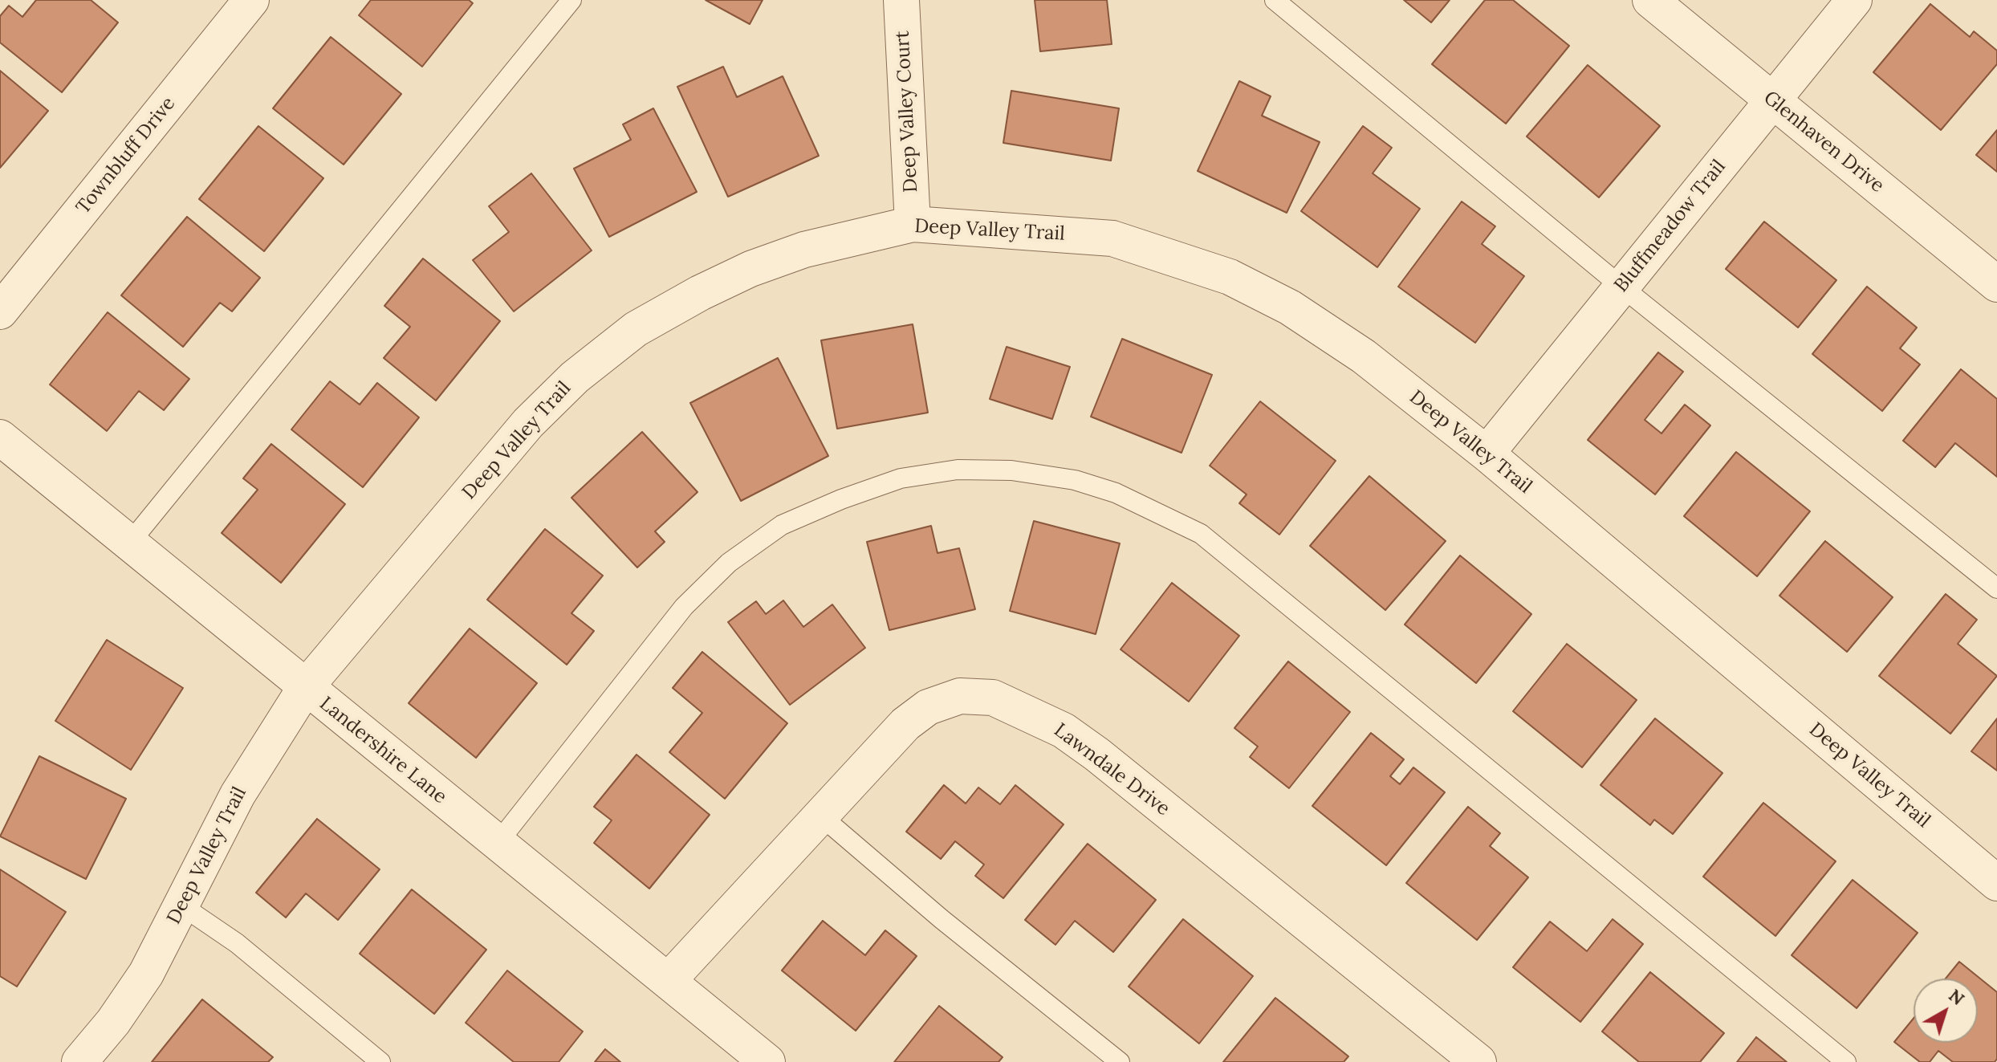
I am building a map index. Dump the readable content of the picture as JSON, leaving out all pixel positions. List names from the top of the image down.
{
  "streets": {
    "street": [
      "Deep Valley Court",
      "Glenhaven Drive",
      "Townbluff Drive",
      "Bluffmeadow Trail",
      "Deep Valley Trail",
      "Landershire Lane",
      "Lawndale Drive"
    ]
  },
  "crossings": [
    ["Deep Valley Court", "Deep Valley Trail"],
    ["Glenhaven Drive", "Bluffmeadow Trail"],
    ["Bluffmeadow Trail", "Deep Valley Trail"],
    ["Deep Valley Trail", "Landershire Lane"],
    ["Landershire Lane", "Lawndale Drive"]
  ],
  "north": "top right"
}
